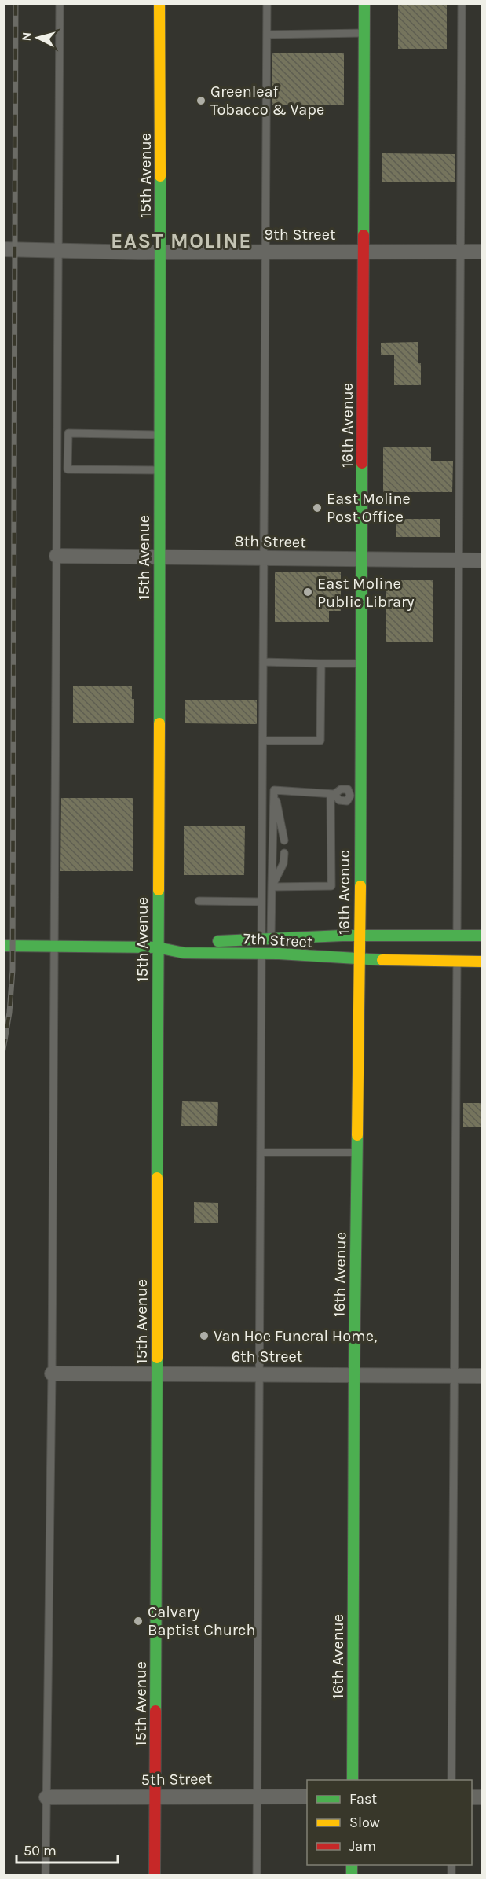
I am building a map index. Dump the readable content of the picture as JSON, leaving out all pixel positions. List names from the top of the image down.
{
  "streets": {
    "street": [
      "15th Avenue",
      "9th Street",
      "16th Avenue",
      "8th Street",
      "7th Street",
      "6th Street",
      "5th Street"
    ]
  },
  "crossings": [
    ["15th Avenue", "9th Street"],
    ["15th Avenue", "8th Street"],
    ["15th Avenue", "7th Street"],
    ["15th Avenue", "6th Street"],
    ["15th Avenue", "5th Street"],
    ["9th Street", "16th Avenue"],
    ["16th Avenue", "8th Street"],
    ["16th Avenue", "7th Street"],
    ["16th Avenue", "6th Street"]
  ],
  "districts": ["EAST MOLINE"],
  "places": [
    "Greenleaf Tobacco & Vape",
    "East Moline Post Office",
    "East Moline Public Library",
    "Van Hoe Funeral Home,",
    "Calvary Baptist Church"
  ],
  "legend": ["Fast", "Slow", "Jam"],
  "scale_bar": "50 m",
  "north": "left"
}
